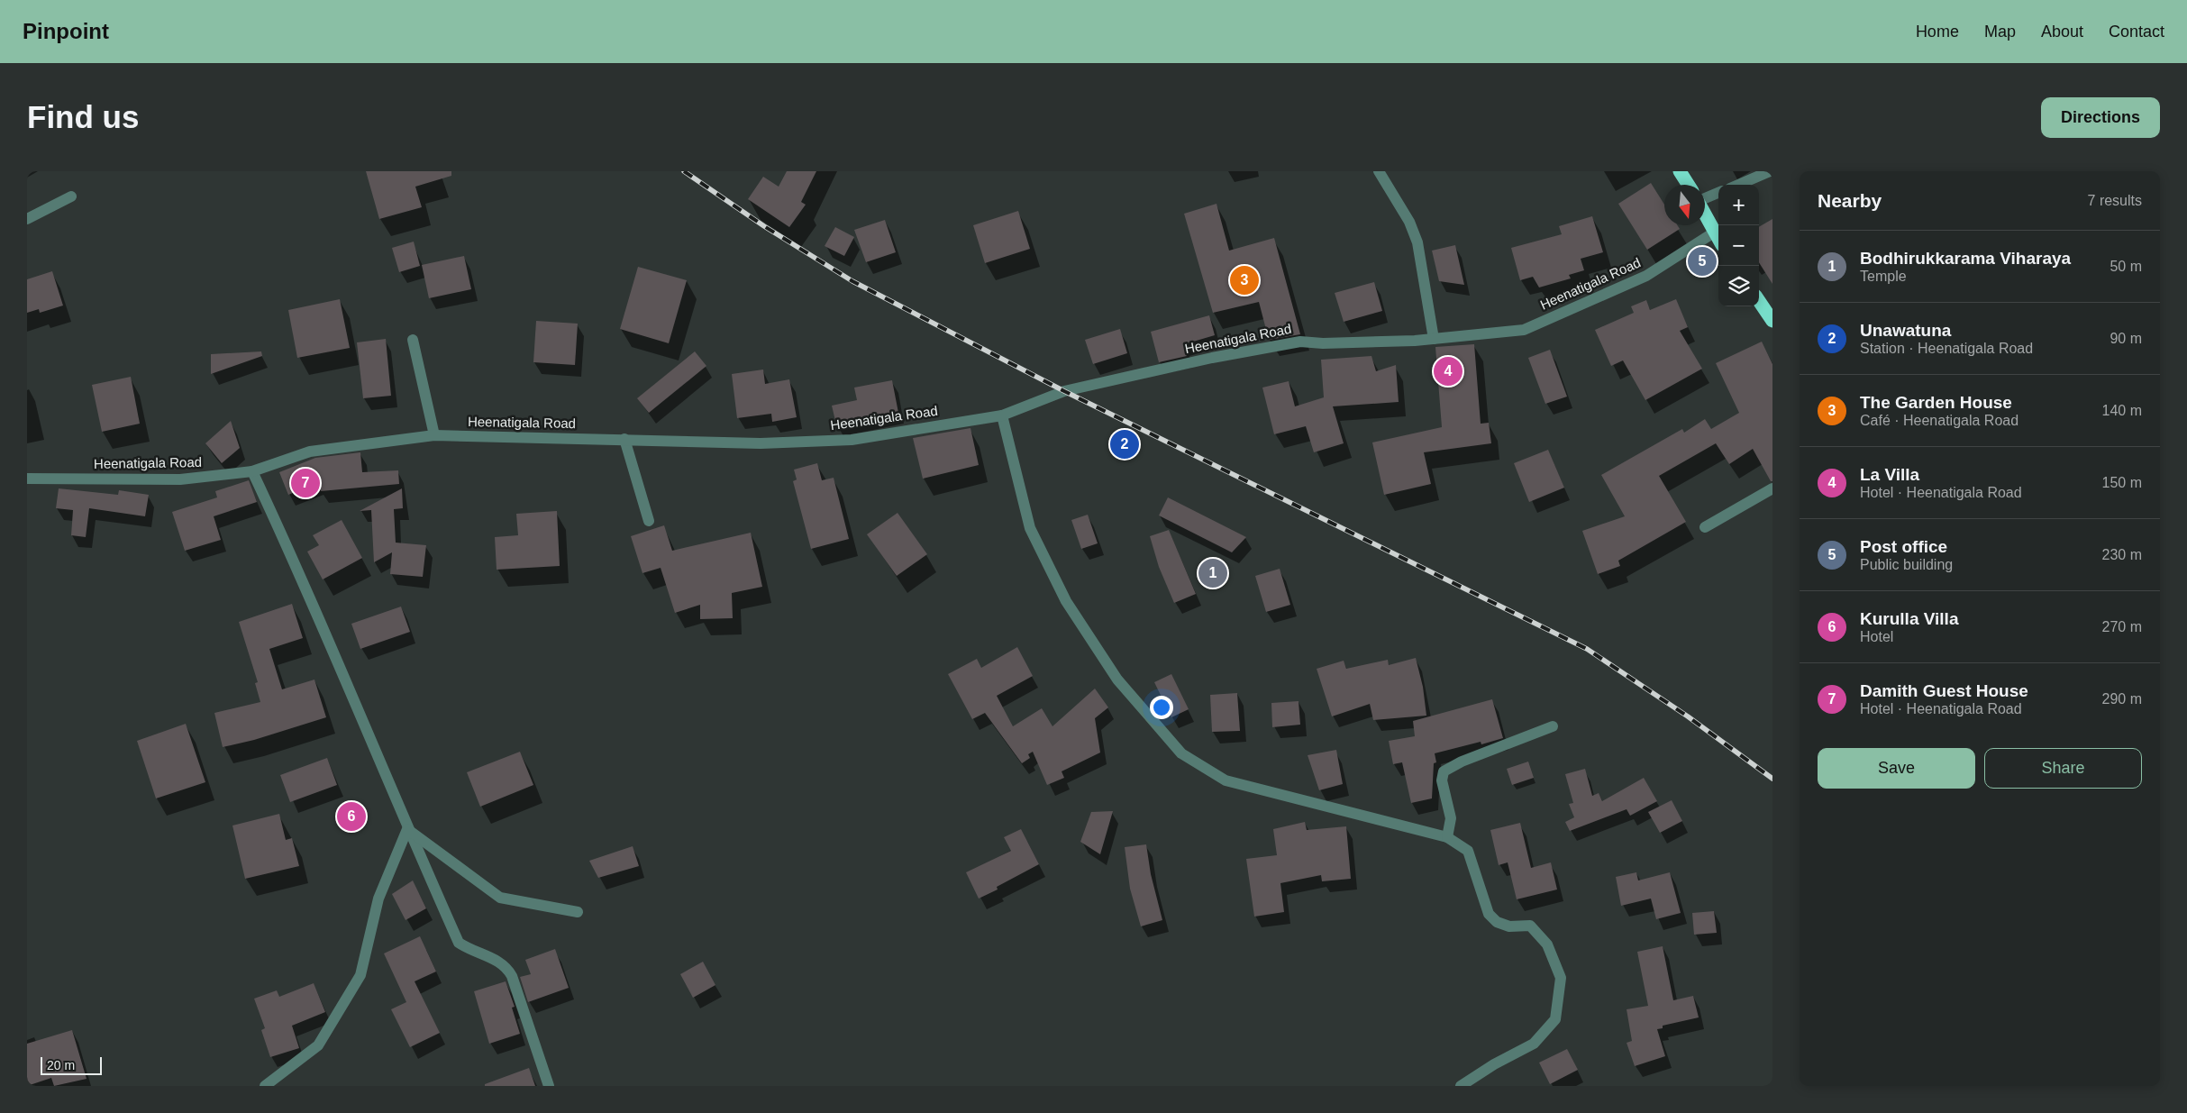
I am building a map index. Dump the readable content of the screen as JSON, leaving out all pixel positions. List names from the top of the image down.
{
  "streets": {
    "street": ["Heenatigala Road"]
  },
  "scale_bar": "20 m",
  "north": "bottom",
  "page": {
    "header": "Pinpoint",
    "nav": [
      "Home",
      "Map",
      "About",
      "Contact"
    ],
    "buttons": [
      "Directions",
      ["Save", "Share"]
    ],
    "title": "Find us",
    "heading": ["Nearby", "7 results"],
    "map_buttons": ["+", "−"],
    "list": [
      {
        "mark": "1",
        "name": "Bodhirukkarama Viharaya",
        "note": "Temple",
        "value": "50 m"
      },
      {
        "mark": "2",
        "name": "Unawatuna",
        "note": "Station · Heenatigala Road",
        "value": "90 m"
      },
      {
        "mark": "3",
        "name": "The Garden House",
        "note": "Café · Heenatigala Road",
        "value": "140 m"
      },
      {
        "mark": "4",
        "name": "La Villa",
        "note": "Hotel · Heenatigala Road",
        "value": "150 m"
      },
      {
        "mark": "5",
        "name": "Post office",
        "note": "Public building",
        "value": "230 m"
      },
      {
        "mark": "6",
        "name": "Kurulla Villa",
        "note": "Hotel",
        "value": "270 m"
      },
      {
        "mark": "7",
        "name": "Damith Guest House",
        "note": "Hotel · Heenatigala Road",
        "value": "290 m"
      }
    ],
    "pins": [
      "5",
      "3",
      "4",
      "2",
      "7",
      "1",
      "6"
    ],
    "scale": "20 m"
  }
}
